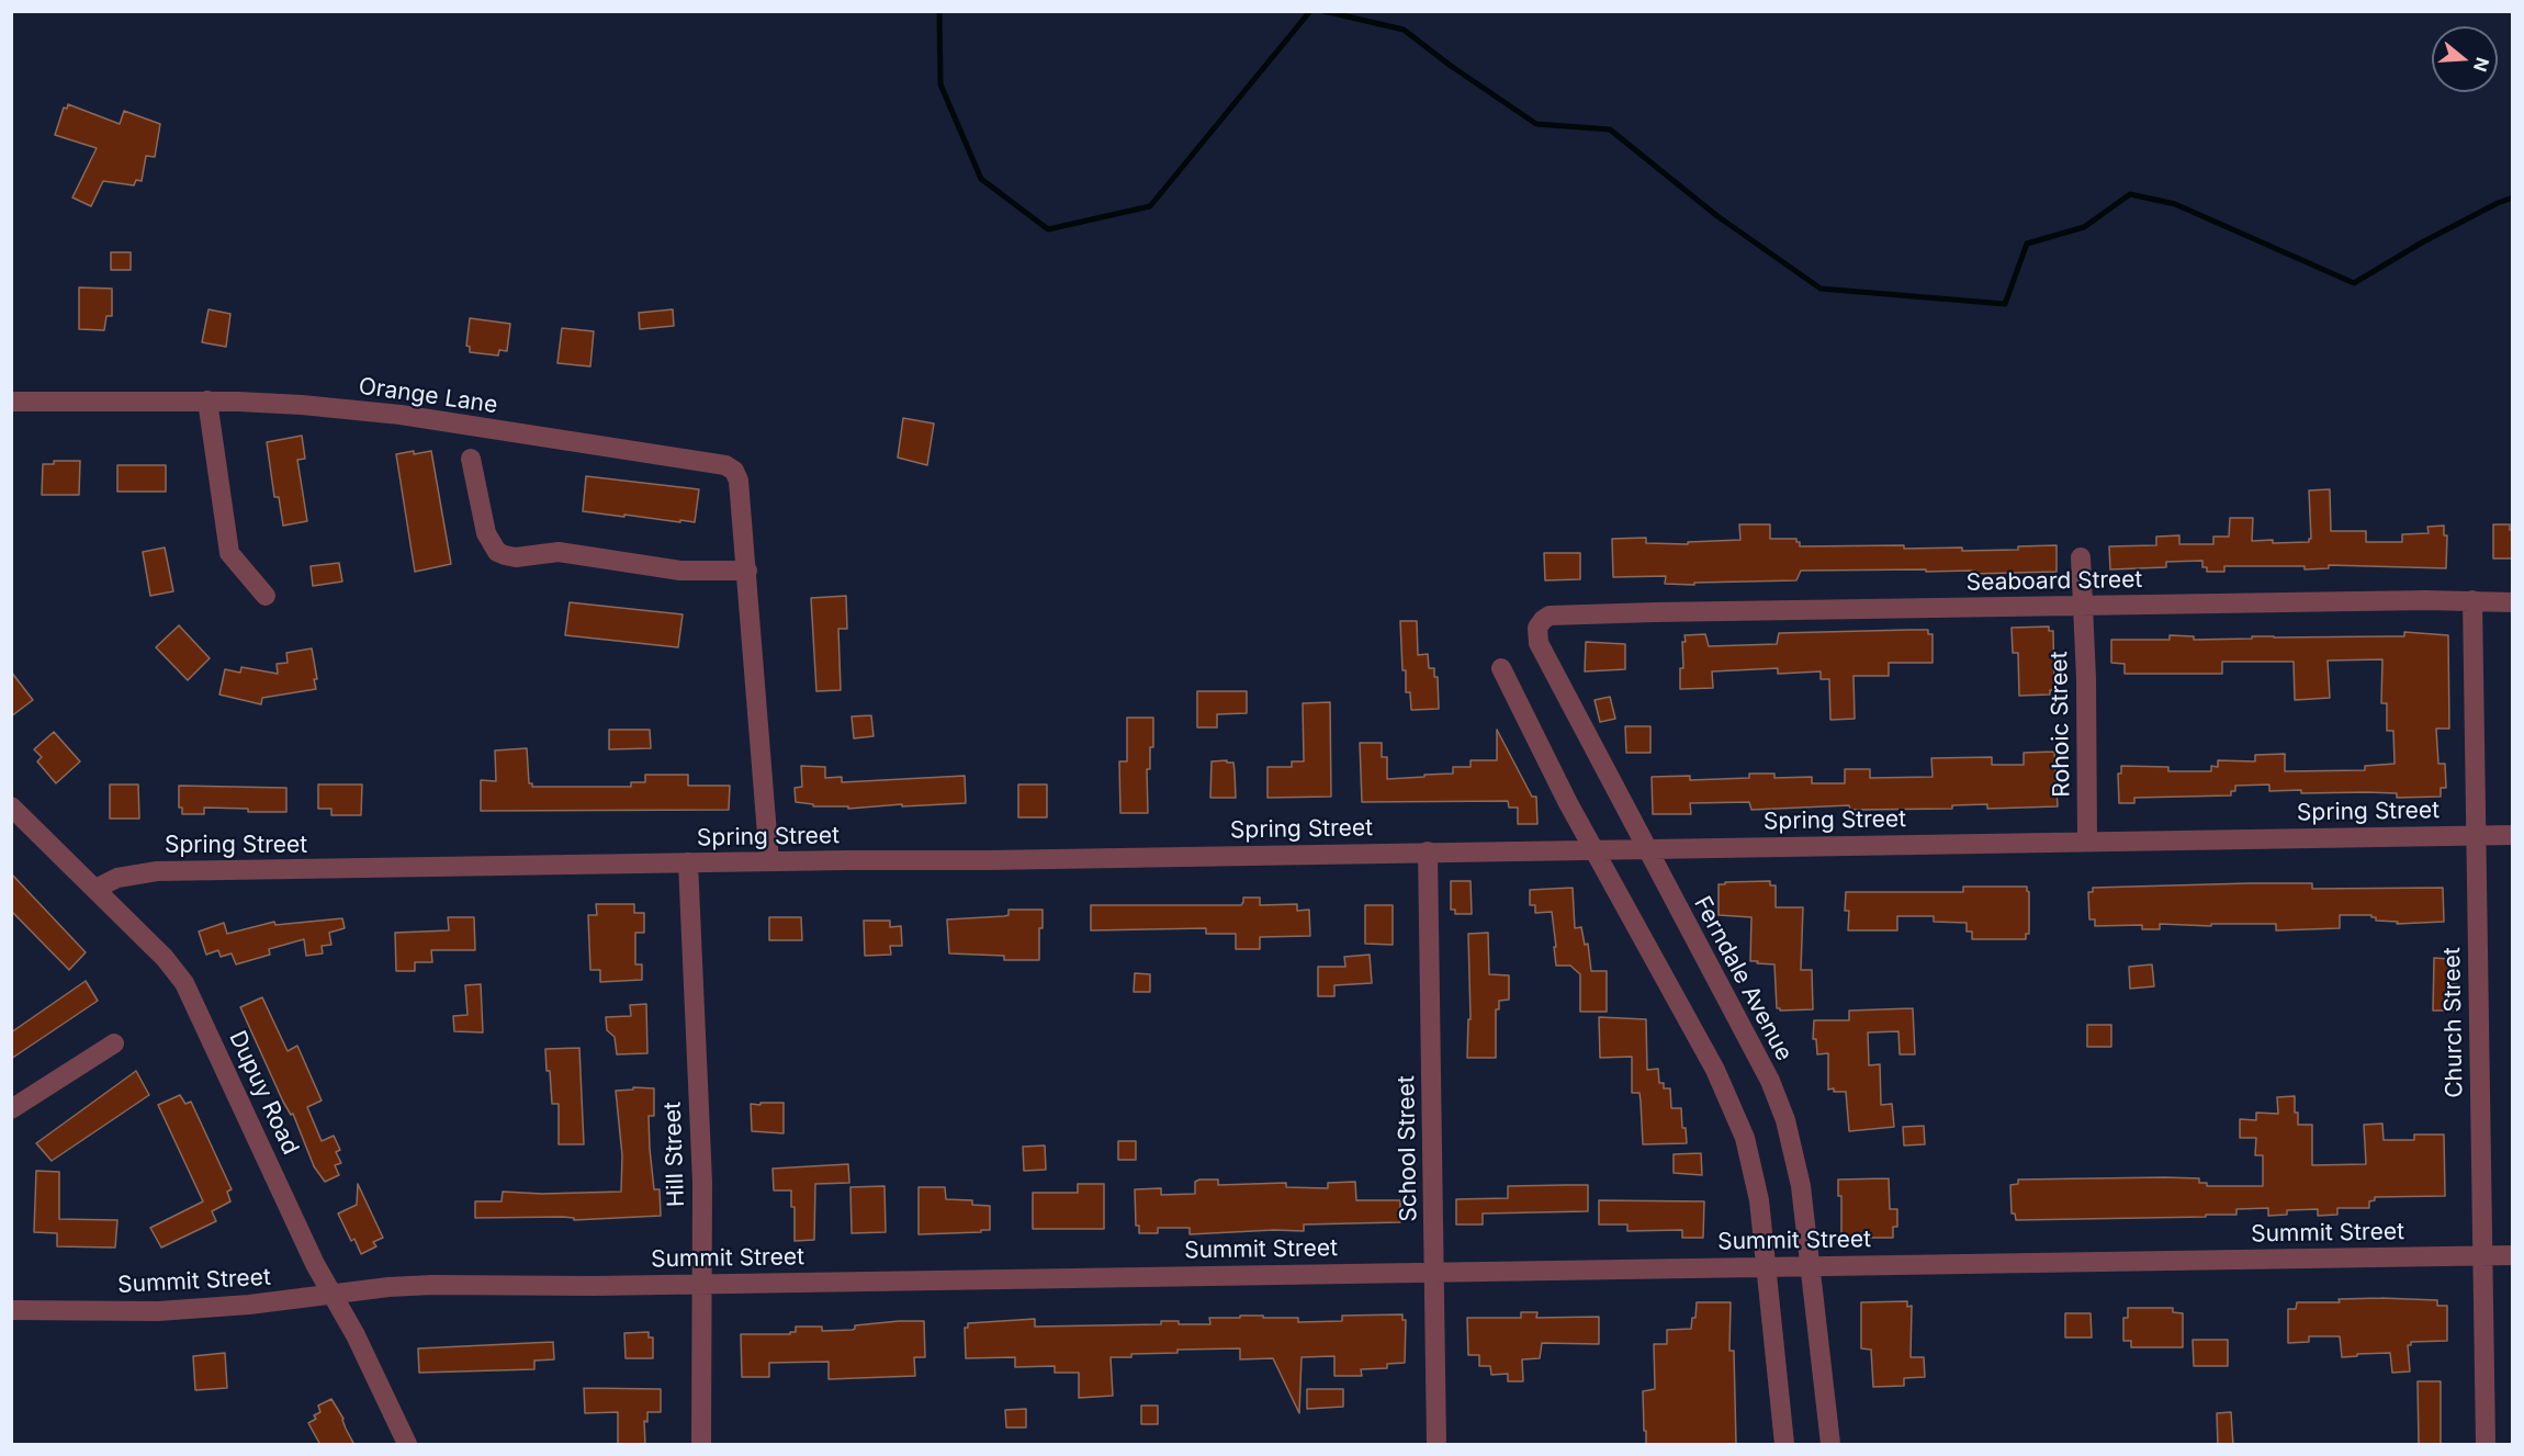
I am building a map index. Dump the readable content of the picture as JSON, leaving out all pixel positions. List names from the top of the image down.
{
  "streets": {
    "street": [
      "Orange Lane",
      "Seaboard Street",
      "Rohoic Street",
      "Spring Street",
      "Ferndale Avenue",
      "Church Street",
      "Dupuy Road",
      "School Street",
      "Hill Street",
      "Summit Street"
    ]
  },
  "crossings": [
    ["Seaboard Street", "Rohoic Street"],
    ["Seaboard Street", "Ferndale Avenue"],
    ["Seaboard Street", "Church Street"],
    ["Rohoic Street", "Spring Street"],
    ["Spring Street", "Ferndale Avenue"],
    ["Spring Street", "Church Street"],
    ["Spring Street", "Dupuy Road"],
    ["Spring Street", "School Street"],
    ["Spring Street", "Hill Street"],
    ["Ferndale Avenue", "Summit Street"],
    ["Church Street", "Summit Street"],
    ["Dupuy Road", "Summit Street"],
    ["School Street", "Summit Street"],
    ["Hill Street", "Summit Street"]
  ],
  "north": "right"
}
